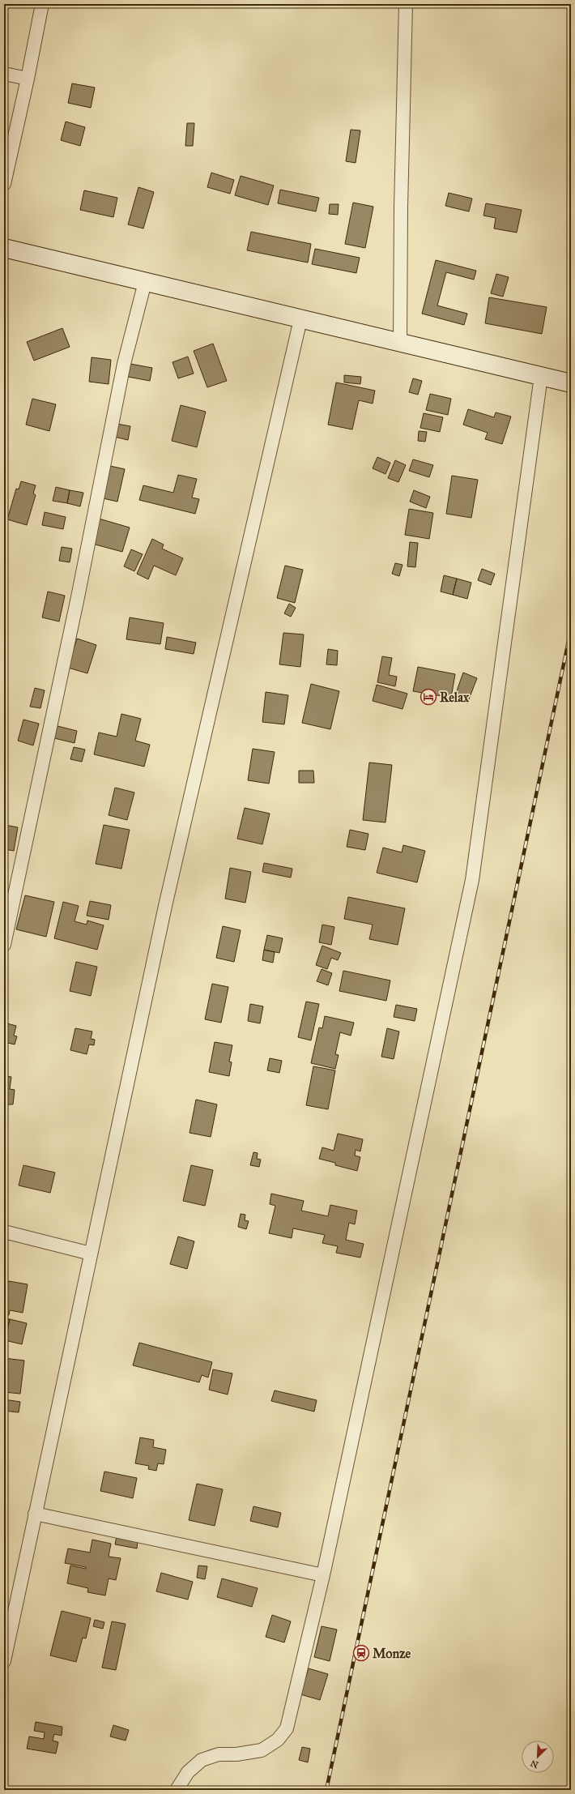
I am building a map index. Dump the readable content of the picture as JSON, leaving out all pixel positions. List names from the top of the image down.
{
  "places": {
    "hotel": ["Relax"],
    "station": ["Monze"]
  },
  "north": "bottom left"
}
